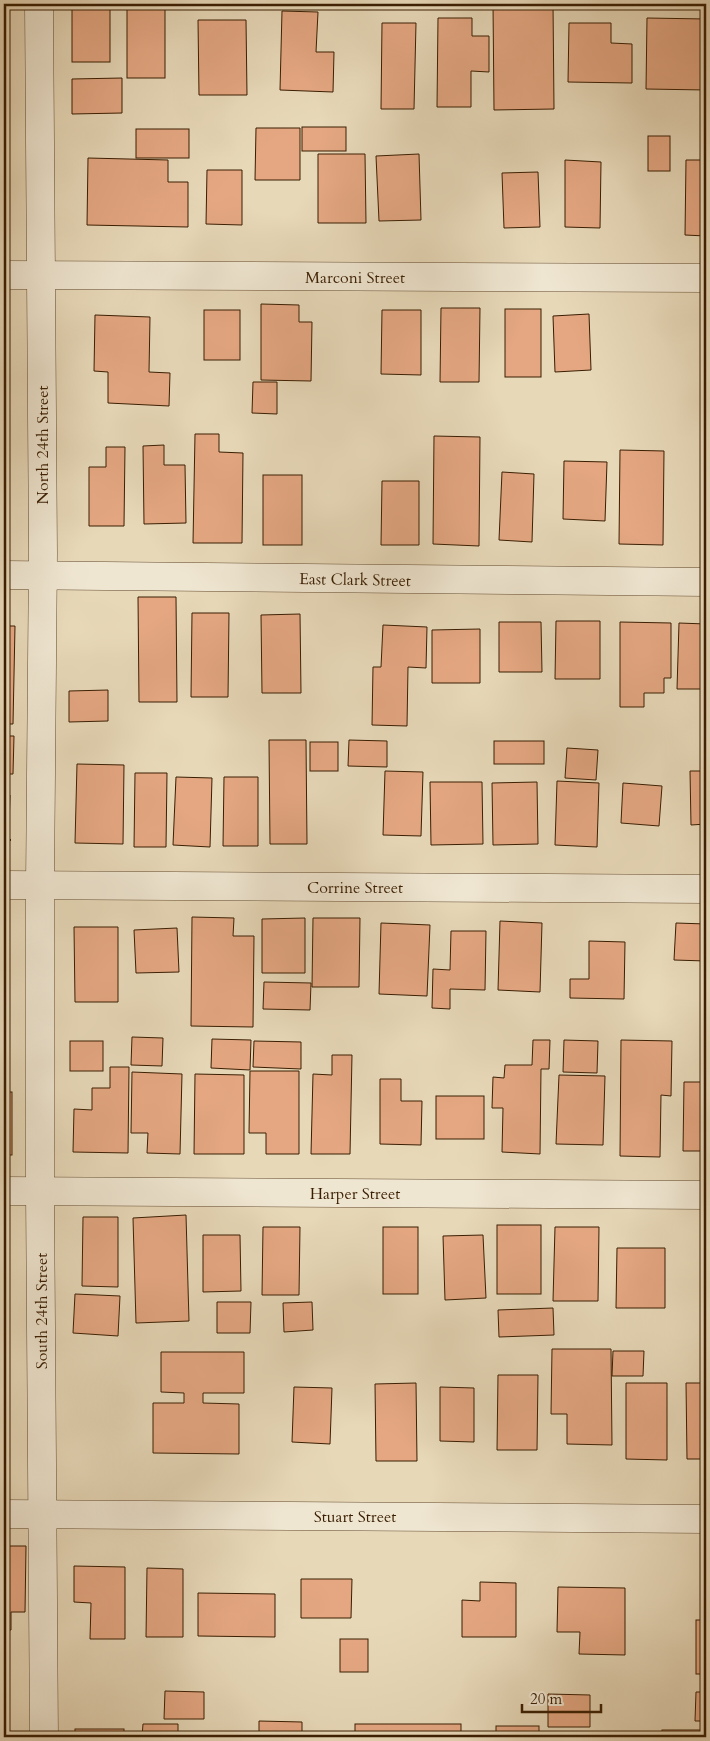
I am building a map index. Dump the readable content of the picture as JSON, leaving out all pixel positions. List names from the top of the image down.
{
  "streets": {
    "street": [
      "Marconi Street",
      "North 24th Street",
      "East Clark Street",
      "Corrine Street",
      "Harper Street",
      "South 24th Street",
      "Stuart Street"
    ]
  },
  "crossings": [
    ["Marconi Street", "North 24th Street"],
    ["North 24th Street", "East Clark Street"],
    ["North 24th Street", "Corrine Street"],
    ["North 24th Street", "South 24th Street"],
    ["Corrine Street", "South 24th Street"],
    ["Harper Street", "South 24th Street"],
    ["South 24th Street", "Stuart Street"]
  ],
  "scale_bar": "20 m"
}
